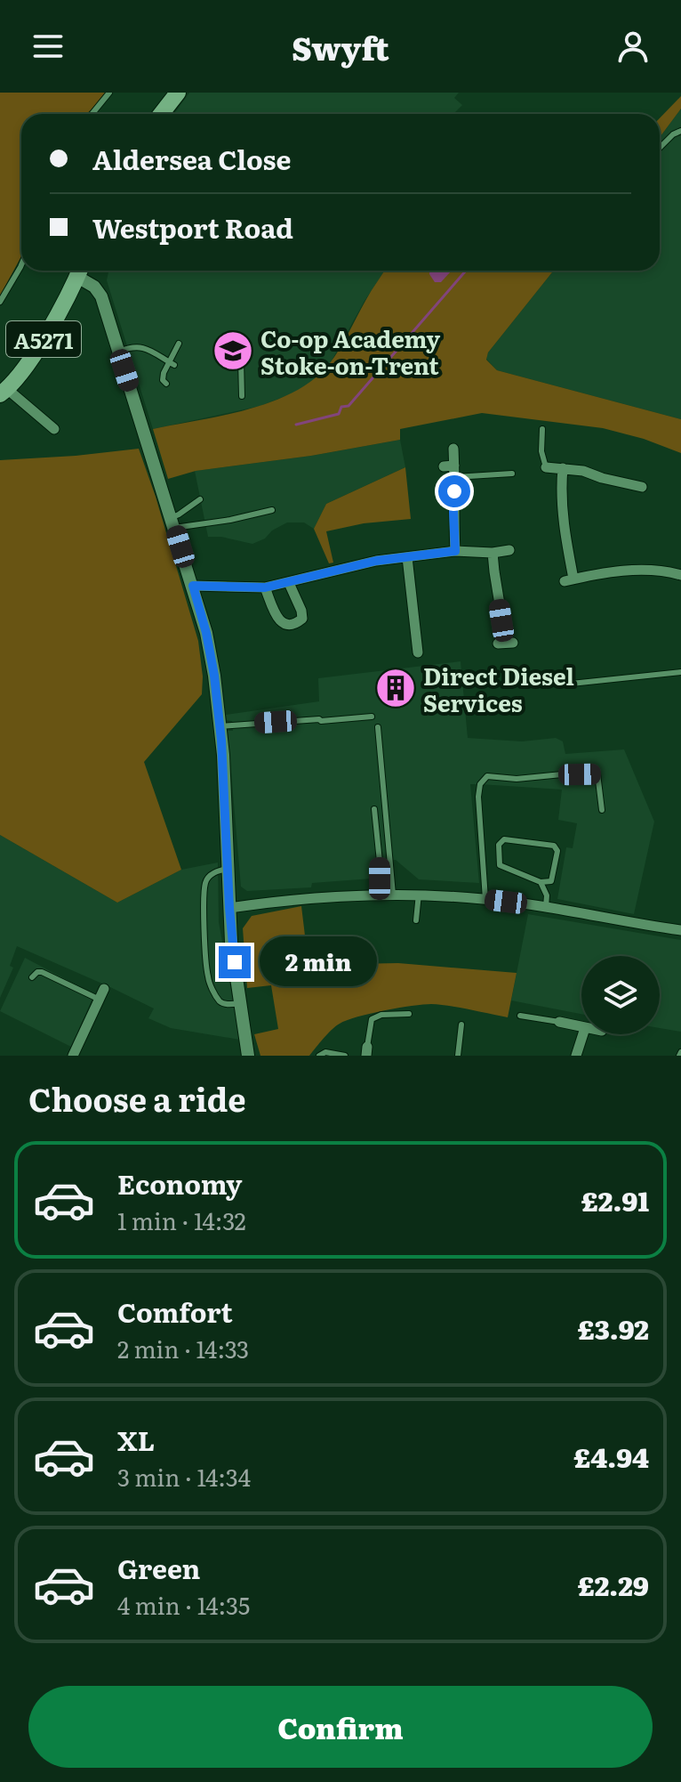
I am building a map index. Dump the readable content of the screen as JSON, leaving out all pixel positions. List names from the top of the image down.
{
  "streets": {
    "main road": ["A5271"]
  },
  "places": {
    "school or university": ["Co-op Academy Stoke-on-Trent"],
    "building": ["Direct Diesel Services"]
  },
  "page": {
    "header": "Swyft",
    "banner": ["Aldersea Close", "Westport Road"],
    "bubble": "2 min",
    "heading": "Choose a ride",
    "list": [
      {
        "name": "Economy",
        "note": "1 min · 14:32",
        "value": "£2.91"
      },
      {
        "name": "Comfort",
        "note": "2 min · 14:33",
        "value": "£3.92"
      },
      {
        "name": "XL",
        "note": "3 min · 14:34",
        "value": "£4.94"
      },
      {
        "name": "Green",
        "note": "4 min · 14:35",
        "value": "£2.29"
      }
    ],
    "buttons": "Confirm"
  }
}
